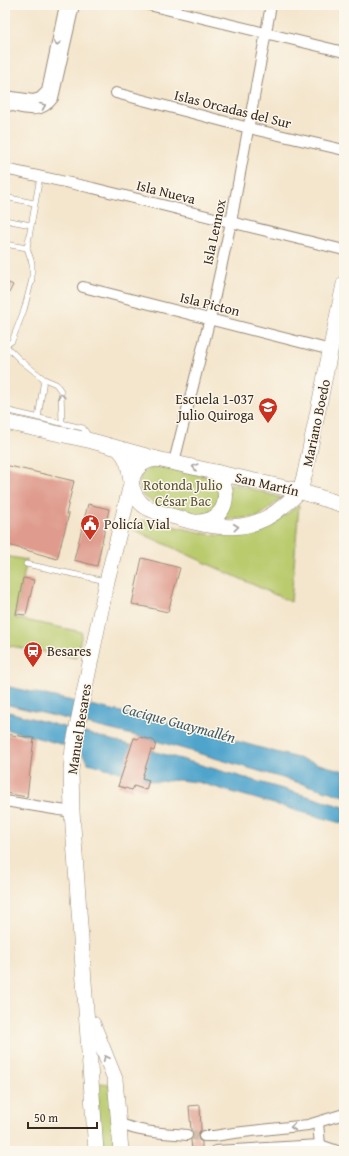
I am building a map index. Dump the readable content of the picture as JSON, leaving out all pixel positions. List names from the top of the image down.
{
  "streets": {
    "main road": ["Mariano Boedo", "San Martín", "Manuel Besares"],
    "street": [
      "Islas Orcadas del Sur",
      "Isla Nueva",
      "Isla Lennox",
      "Isla Picton"
    ]
  },
  "crossings": [
    ["Islas Orcadas del Sur", "Isla Lennox"],
    ["Isla Nueva", "Isla Lennox"],
    ["Isla Lennox", "Isla Picton"],
    ["Isla Lennox", "San Martín"],
    ["Isla Lennox", "Manuel Besares"],
    ["Isla Picton", "Mariano Boedo"],
    ["Mariano Boedo", "San Martín"],
    ["San Martín", "Manuel Besares"]
  ],
  "water": ["Cacique Guaymallén"],
  "parks": ["Rotonda Julio César Bac"],
  "places": {
    "school or university": ["Escuela 1-037 Julio Quiroga"],
    "public building": ["Policía Vial"],
    "station": ["Besares"]
  },
  "scale_bar": "50 m"
}
